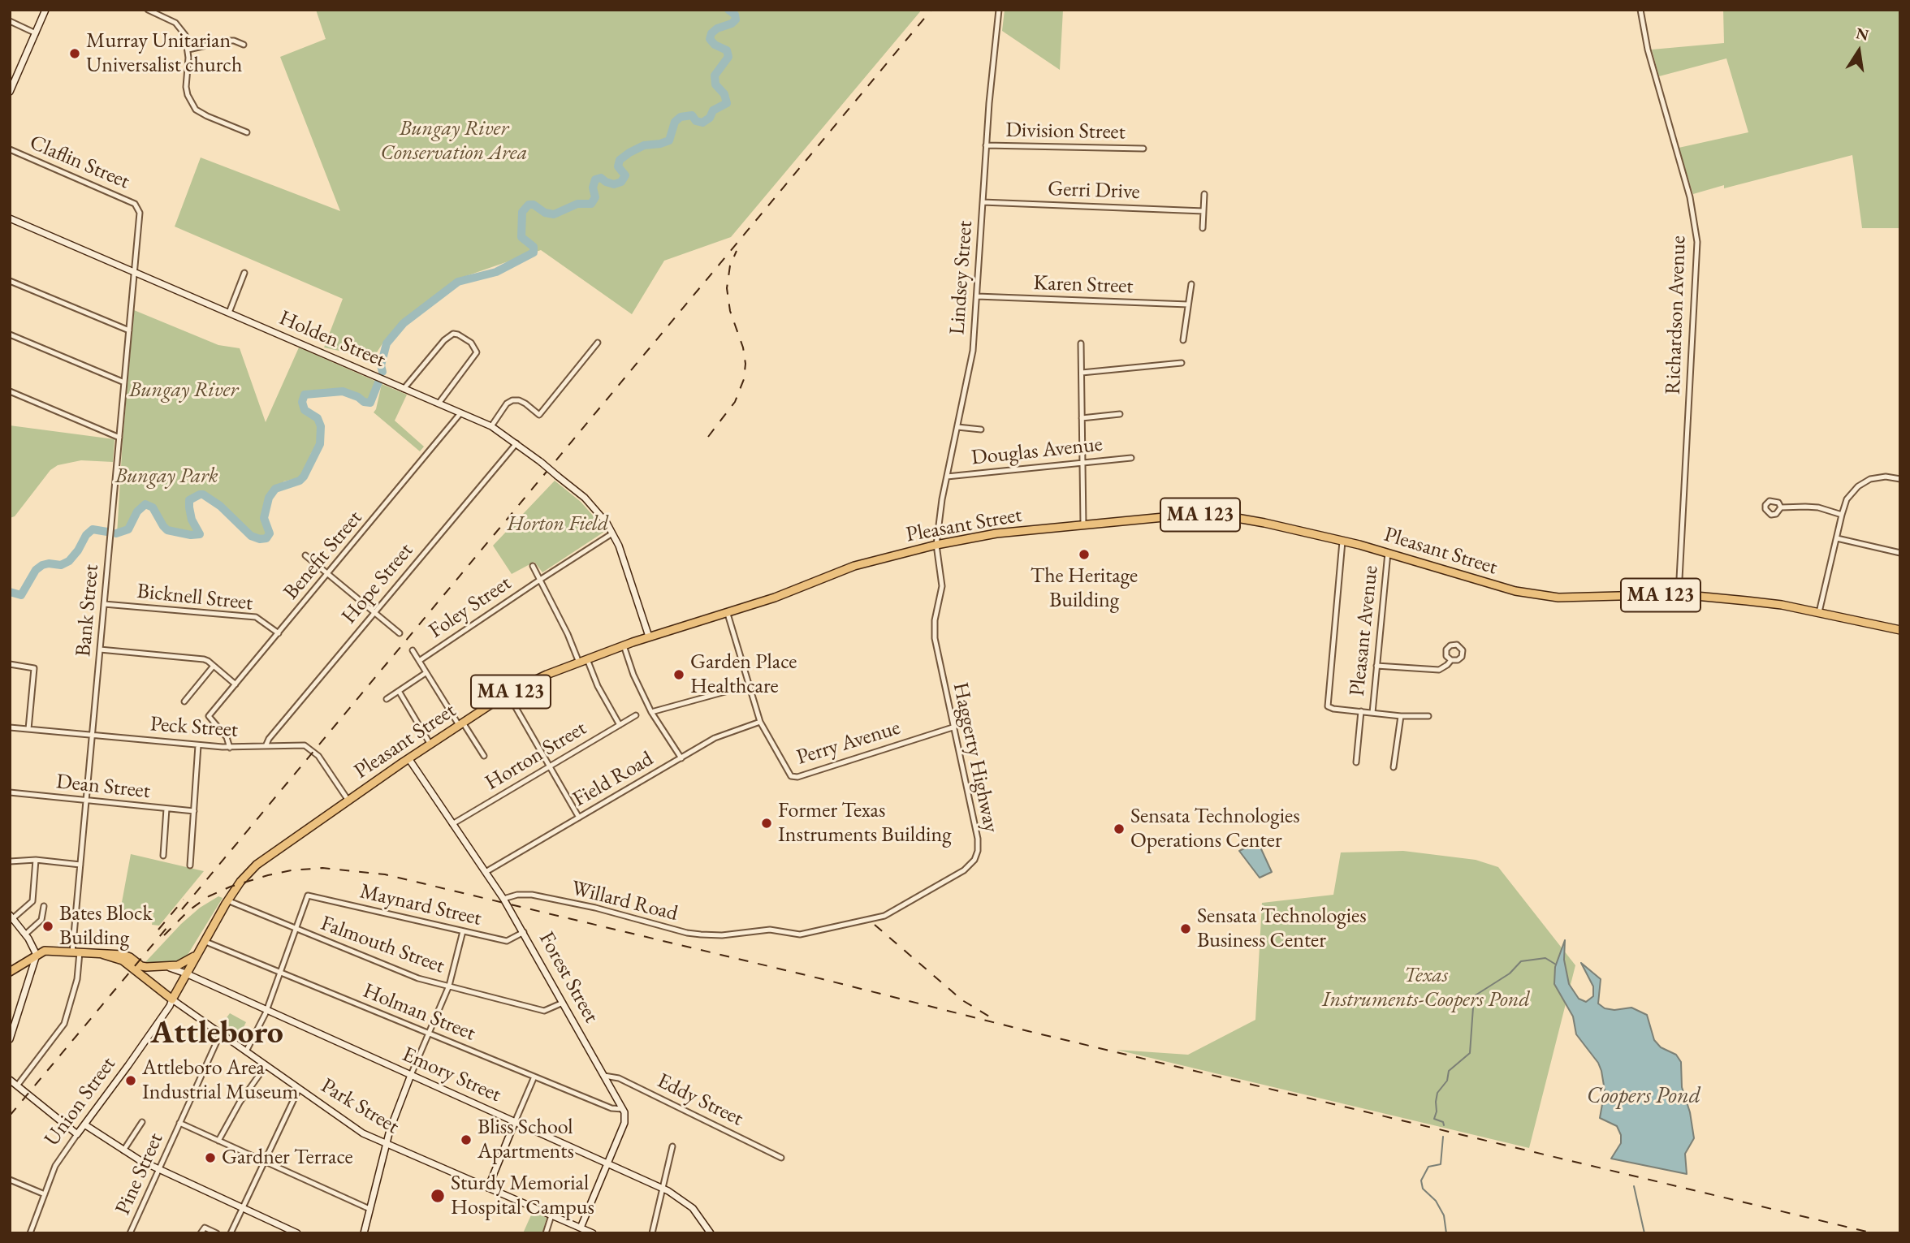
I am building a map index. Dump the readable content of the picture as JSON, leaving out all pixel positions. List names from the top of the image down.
{
  "streets": {
    "highway": ["MA 123", "Pleasant Street", "Park Street"],
    "main road": [
      "Holden Street",
      "Forest Street",
      "Emory Street",
      "Union Street"
    ],
    "street": [
      "Division Street",
      "Claflin Street",
      "Gerri Drive",
      "Lindsey Street",
      "Karen Street",
      "Richardson Avenue",
      "Douglas Avenue",
      "Benefit Street",
      "Hope Street",
      "Bicknell Street",
      "Foley Street",
      "Bank Street",
      "Pleasant Avenue",
      "Peck Street",
      "Perry Avenue",
      "Horton Street",
      "Haggerty Highway",
      "Field Road",
      "Dean Street",
      "Willard Road",
      "Maynard Street",
      "Falmouth Street",
      "Holman Street",
      "Eddy Street",
      "Pine Street"
    ]
  },
  "crossings": [
    ["Division Street", "Lindsey Street"],
    ["Claflin Street", "Holden Street"],
    ["Claflin Street", "Bank Street"],
    ["Gerri Drive", "Lindsey Street"],
    ["Lindsey Street", "Karen Street"],
    ["Lindsey Street", "Douglas Avenue"],
    ["Lindsey Street", "Pleasant Street"],
    ["Lindsey Street", "Haggerty Highway"],
    ["Richardson Avenue", "Pleasant Street"],
    ["Holden Street", "Pleasant Street"],
    ["Holden Street", "Benefit Street"],
    ["Holden Street", "Hope Street"],
    ["Holden Street", "Foley Street"],
    ["Holden Street", "Bank Street"],
    ["Pleasant Street", "Pleasant Avenue"],
    ["Pleasant Street", "Peck Street"],
    ["Pleasant Street", "Perry Avenue"],
    ["Pleasant Street", "Haggerty Highway"],
    ["Pleasant Street", "Falmouth Street"],
    ["Pleasant Street", "Forest Street"],
    ["Pleasant Street", "Holman Street"],
    ["Pleasant Street", "Emory Street"],
    ["Pleasant Street", "Union Street"],
    ["Pleasant Street", "Park Street"],
    ["Benefit Street", "Bicknell Street"],
    ["Benefit Street", "Peck Street"],
    ["Hope Street", "Peck Street"],
    ["Bicknell Street", "Bank Street"],
    ["Bank Street", "Peck Street"],
    ["Bank Street", "Dean Street"],
    ["Bank Street", "Park Street"],
    ["Perry Avenue", "Haggerty Highway"],
    ["Perry Avenue", "Field Road"],
    ["Horton Street", "Forest Street"],
    ["Haggerty Highway", "Willard Road"],
    ["Field Road", "Forest Street"],
    ["Willard Road", "Forest Street"],
    ["Maynard Street", "Falmouth Street"],
    ["Maynard Street", "Forest Street"],
    ["Falmouth Street", "Forest Street"],
    ["Forest Street", "Holman Street"],
    ["Forest Street", "Eddy Street"],
    ["Emory Street", "Park Street"],
    ["Union Street", "Park Street"],
    ["Park Street", "Pine Street"]
  ],
  "districts": ["Attleboro"],
  "water": ["Coopers Pond"],
  "parks": [
    "Bungay River Conservation Area",
    "Bungay River",
    "Bungay Park",
    "Horton Field",
    "Texas Instruments-Coopers Pond"
  ],
  "places": [
    "Murray Unitarian Universalist church",
    "The Heritage Building",
    "Garden Place Healthcare",
    "Former Texas Instruments Building",
    "Sensata Technologies Operations Center",
    "Bates Block Building",
    "Sensata Technologies Business Center",
    "Attleboro Area Industrial Museum",
    "Bliss School Apartments",
    "Gardner Terrace",
    "Sturdy Memorial Hospital Campus"
  ],
  "north": "top"
}
